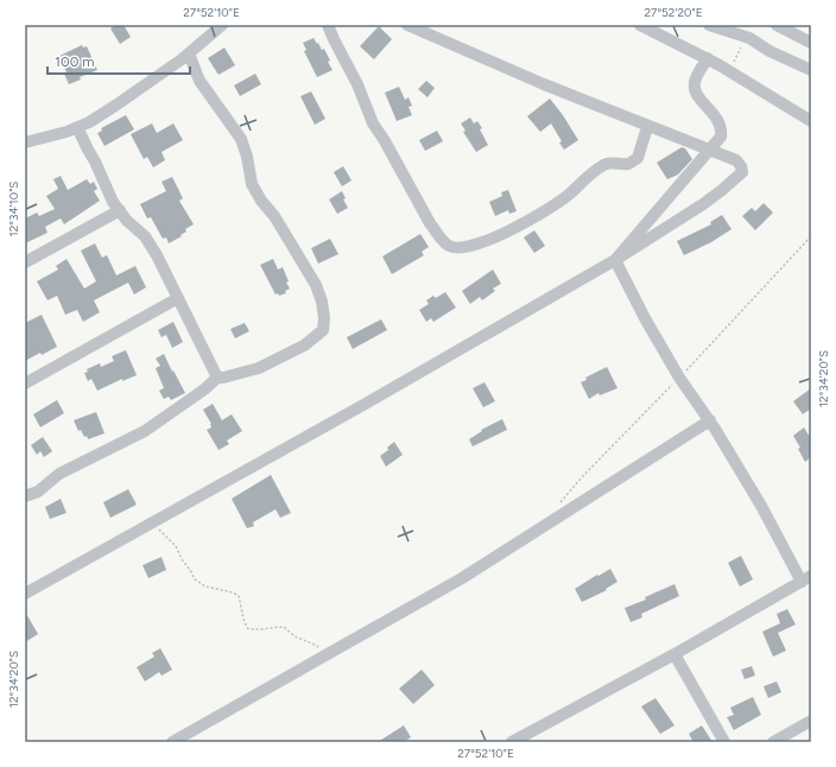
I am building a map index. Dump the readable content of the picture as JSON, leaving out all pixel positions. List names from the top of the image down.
{
  "scale_bar": "100 m",
  "coordinates": [
    "27°52'10\"E",
    "27°52'20\"E",
    "12°34'10\"S",
    "12°34'20\"S"
  ]
}
